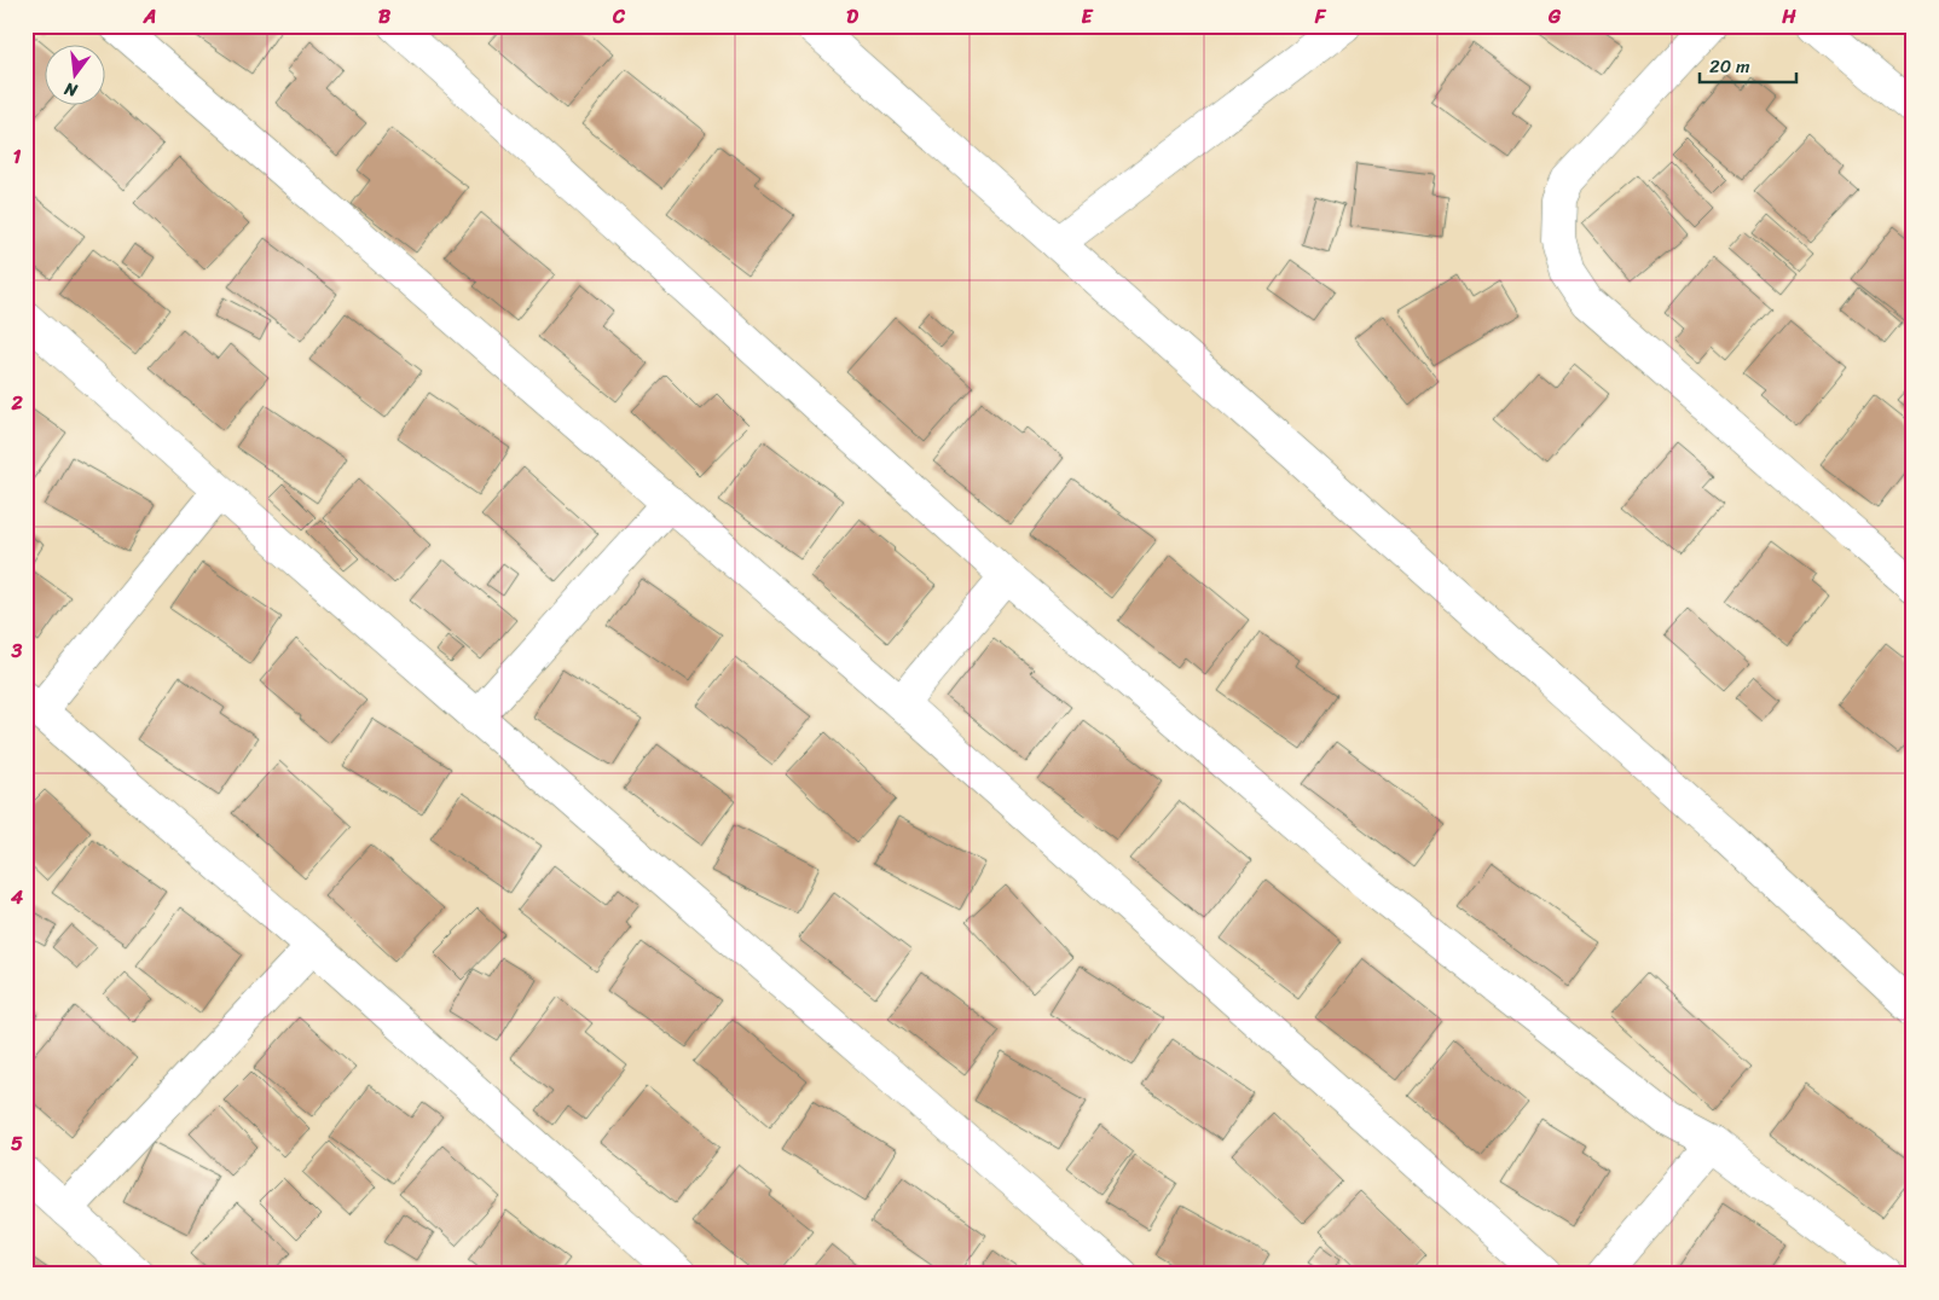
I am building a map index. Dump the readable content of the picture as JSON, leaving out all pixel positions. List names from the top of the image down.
{
  "scale_bar": "20 m",
  "north": "bottom",
  "grid": {
    "columns": [
      "A",
      "B",
      "C",
      "D",
      "E",
      "F",
      "G",
      "H"
    ],
    "rows": [
      "1",
      "2",
      "3",
      "4",
      "5"
    ]
  }
}
